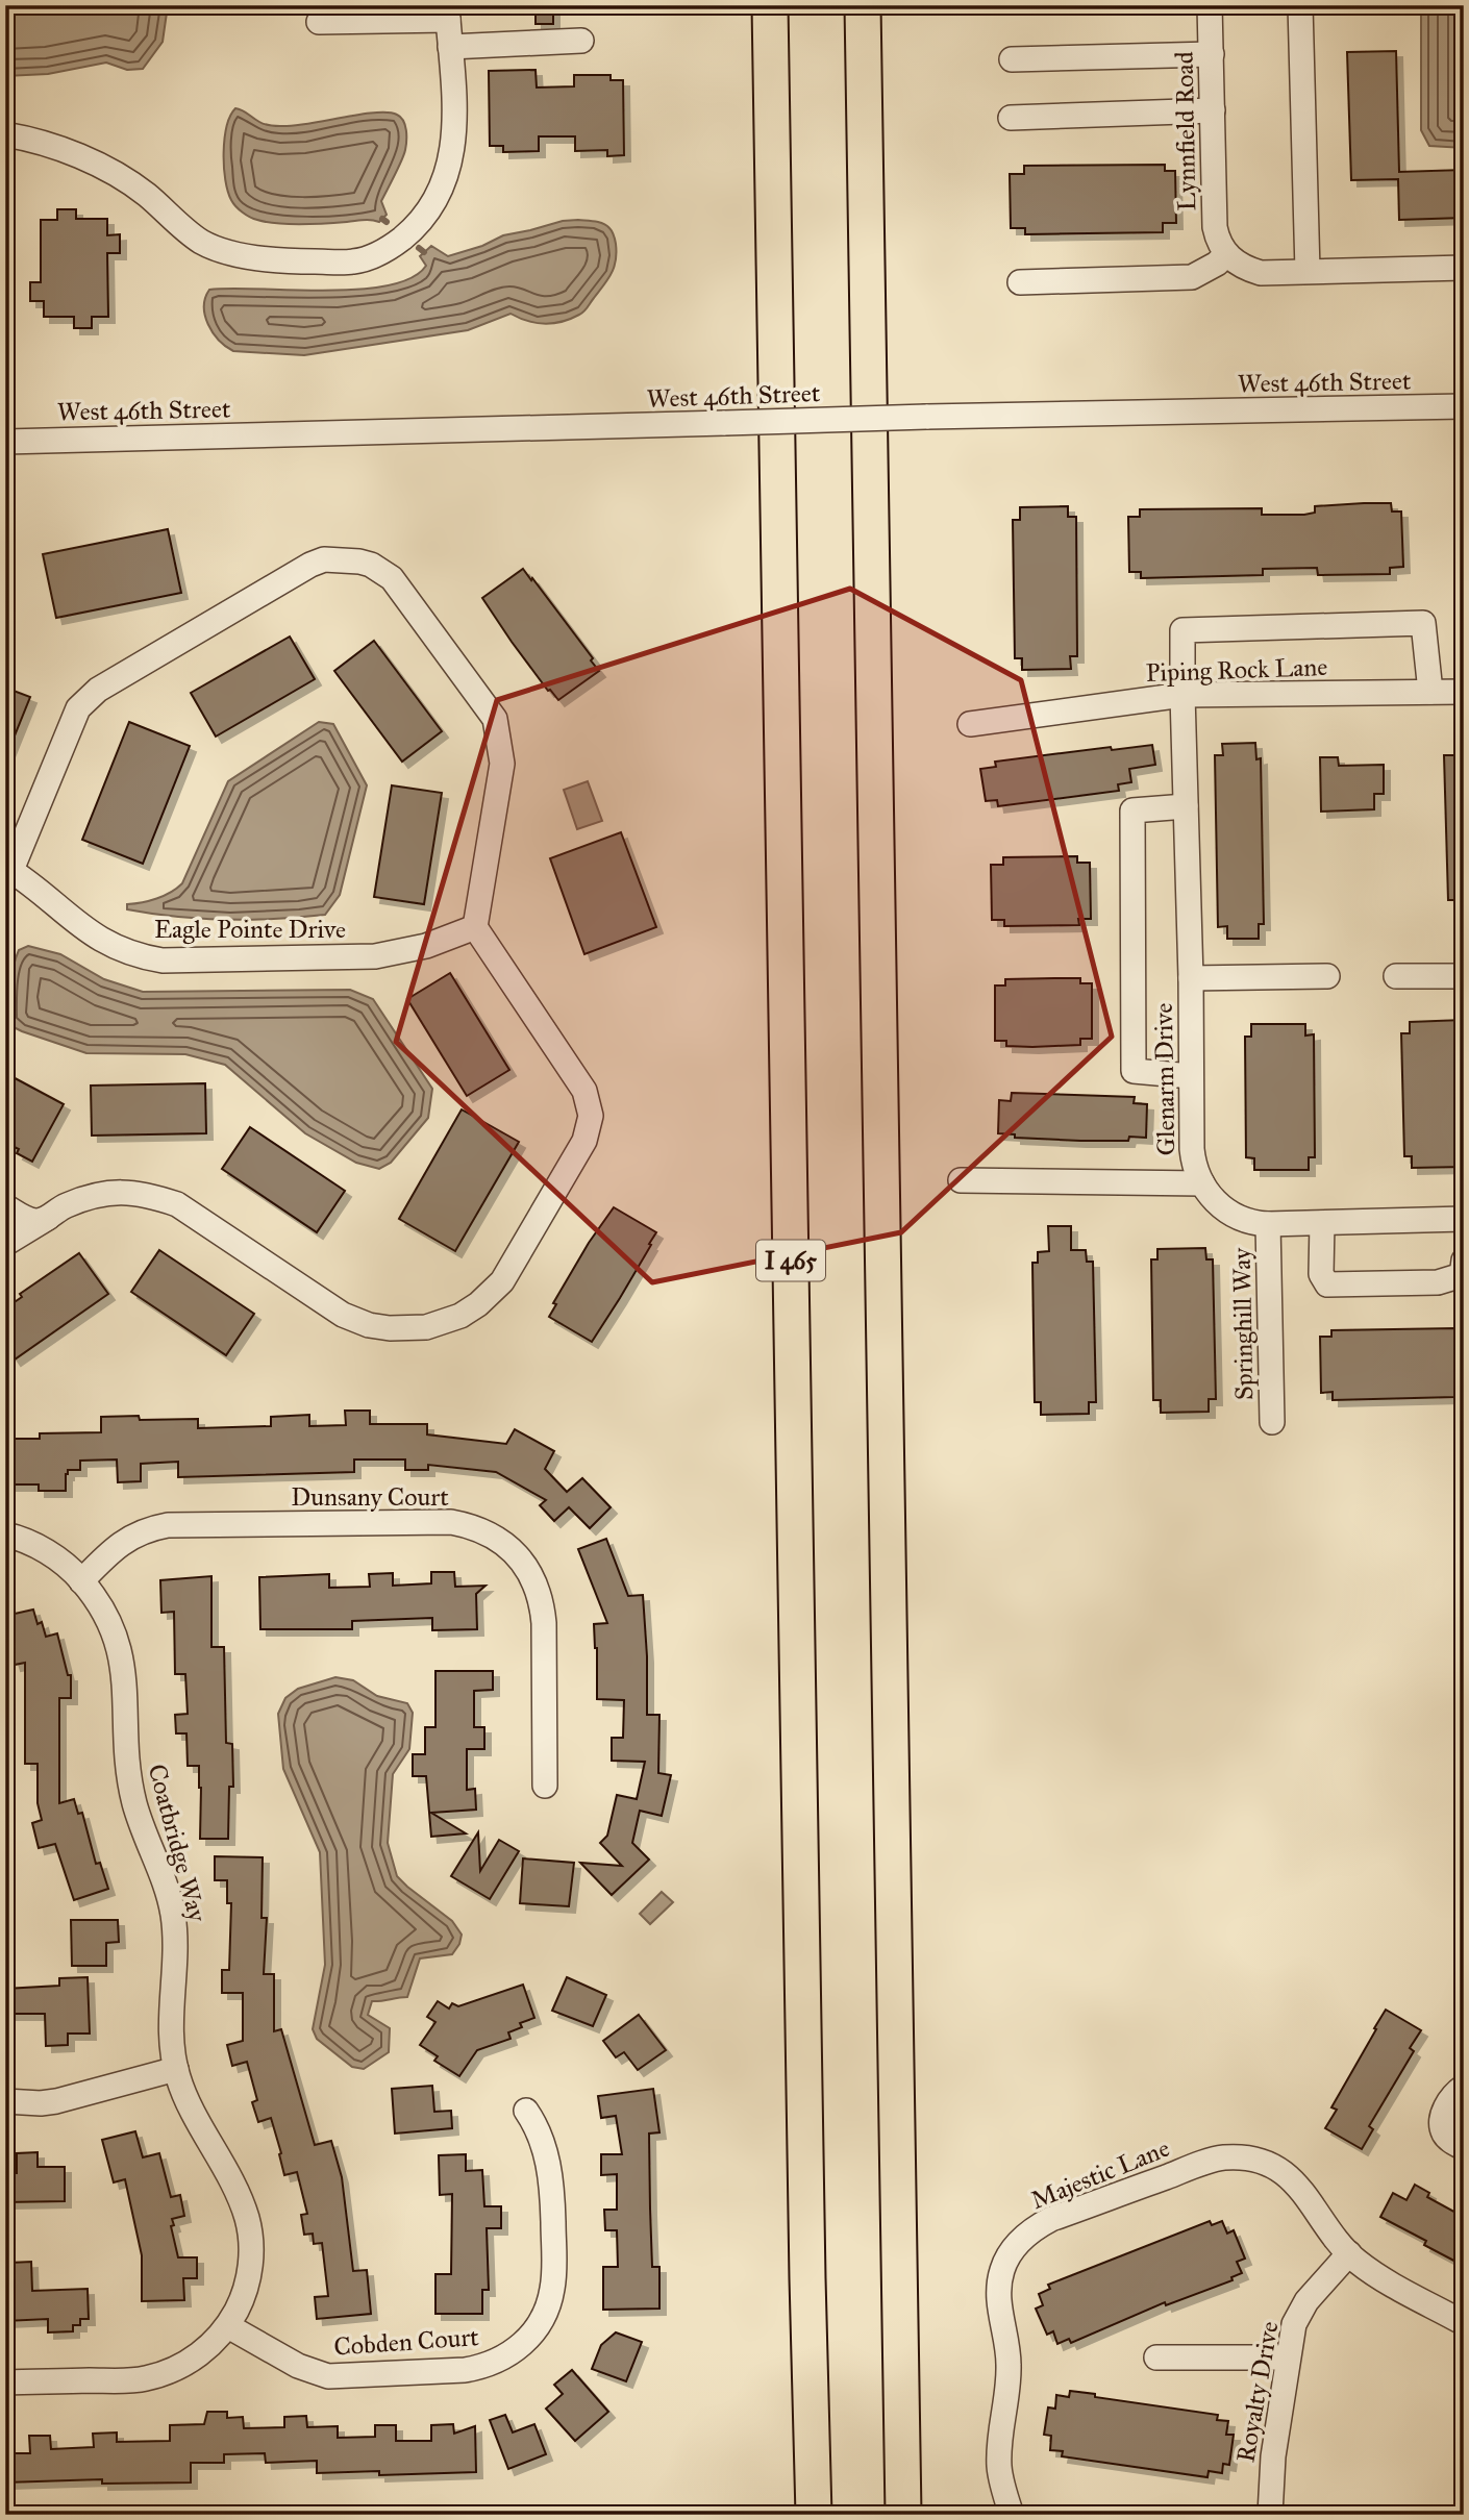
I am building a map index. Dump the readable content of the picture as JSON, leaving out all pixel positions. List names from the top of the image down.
{
  "streets": {
    "highway": ["I 465"],
    "street": [
      "Lynnfield Road",
      "West 46th Street",
      "Piping Rock Lane",
      "Eagle Pointe Drive",
      "Glenarm Drive",
      "Springhill Way",
      "Dunsany Court",
      "Coatbridge Way",
      "Majestic Lane",
      "Cobden Court",
      "Royalty Drive"
    ]
  },
  "crossings": [
    ["Piping Rock Lane", "Glenarm Drive"],
    ["Glenarm Drive", "Springhill Way"],
    ["Dunsany Court", "Coatbridge Way"],
    ["Coatbridge Way", "Cobden Court"],
    ["Majestic Lane", "Royalty Drive"]
  ]
}
